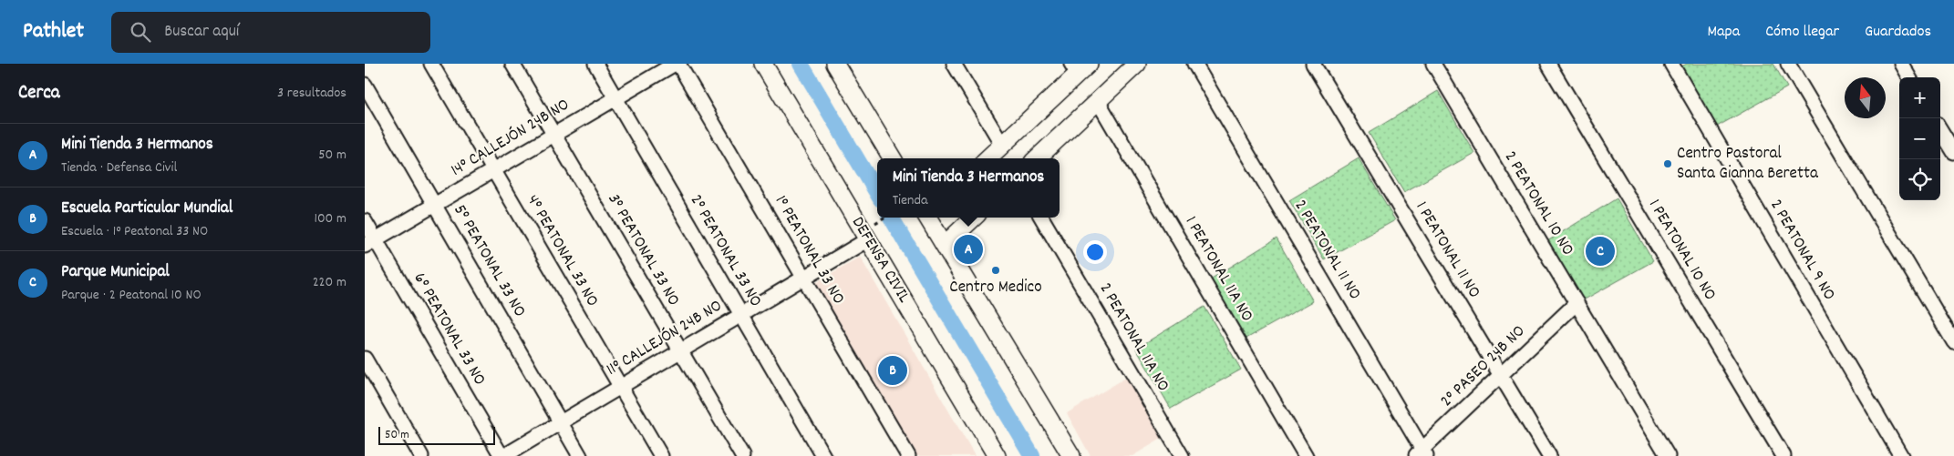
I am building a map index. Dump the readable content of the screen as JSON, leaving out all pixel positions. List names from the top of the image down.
{
  "streets": {
    "street": [
      "14° CALLEJÓN 24B NO",
      "2 PEATONAL 10 NO",
      "3° PEATONAL 33 NO",
      "1° PEATONAL 33 NO",
      "2 PEATONAL 11 NO",
      "1 PEATONAL 11 NO",
      "1 PEATONAL 10 NO",
      "2 PEATONAL 9 NO",
      "4° PEATONAL 33 NO",
      "2° PEATONAL 33 NO",
      "DEFENSA CIVIL",
      "5° PEATONAL 33 NO",
      "1 PEATONAL 11A NO",
      "6° PEATONAL 33 NO",
      "2 PEATONAL 11A NO",
      "11° CALLEJÓN 24B NO",
      "2° PASEO 24B NO"
    ]
  },
  "crossings": [
    ["14° CALLEJÓN 24B NO", "3° PEATONAL 33 NO"],
    ["14° CALLEJÓN 24B NO", "4° PEATONAL 33 NO"],
    ["14° CALLEJÓN 24B NO", "2° PEATONAL 33 NO"],
    ["14° CALLEJÓN 24B NO", "5° PEATONAL 33 NO"],
    ["14° CALLEJÓN 24B NO", "6° PEATONAL 33 NO"],
    ["2 PEATONAL 10 NO", "2° PASEO 24B NO"],
    ["3° PEATONAL 33 NO", "11° CALLEJÓN 24B NO"],
    ["1° PEATONAL 33 NO", "11° CALLEJÓN 24B NO"],
    ["2 PEATONAL 11 NO", "2° PASEO 24B NO"],
    ["1 PEATONAL 11 NO", "2° PASEO 24B NO"],
    ["4° PEATONAL 33 NO", "11° CALLEJÓN 24B NO"],
    ["2° PEATONAL 33 NO", "11° CALLEJÓN 24B NO"],
    ["DEFENSA CIVIL", "11° CALLEJÓN 24B NO"],
    ["5° PEATONAL 33 NO", "11° CALLEJÓN 24B NO"],
    ["6° PEATONAL 33 NO", "11° CALLEJÓN 24B NO"]
  ],
  "places": ["Centro Pastoral Santa Gianna Beretta", "Centro Medico"],
  "scale_bar": "50 m",
  "north": "top",
  "page": {
    "header": "Pathlet",
    "search": "Buscar aquí",
    "nav": ["Mapa", "Cómo llegar", "Guardados"],
    "heading": ["Cerca", "3 resultados"],
    "map_buttons": ["+", "−"],
    "list": [
      {
        "mark": "A",
        "name": "Mini Tienda 3 Hermanos",
        "note": "Tienda · Defensa Civil",
        "value": "50 m"
      },
      {
        "mark": "B",
        "name": "Escuela Particular Mundial",
        "note": "Escuela · 1° Peatonal 33 NO",
        "value": "100 m"
      },
      {
        "mark": "C",
        "name": "Parque Municipal",
        "note": "Parque · 2 Peatonal 10 NO",
        "value": "220 m"
      }
    ],
    "popup": ["Mini Tienda 3 Hermanos", "Tienda"],
    "pins": ["A", "C", "B"],
    "scale": "50 m"
  }
}
